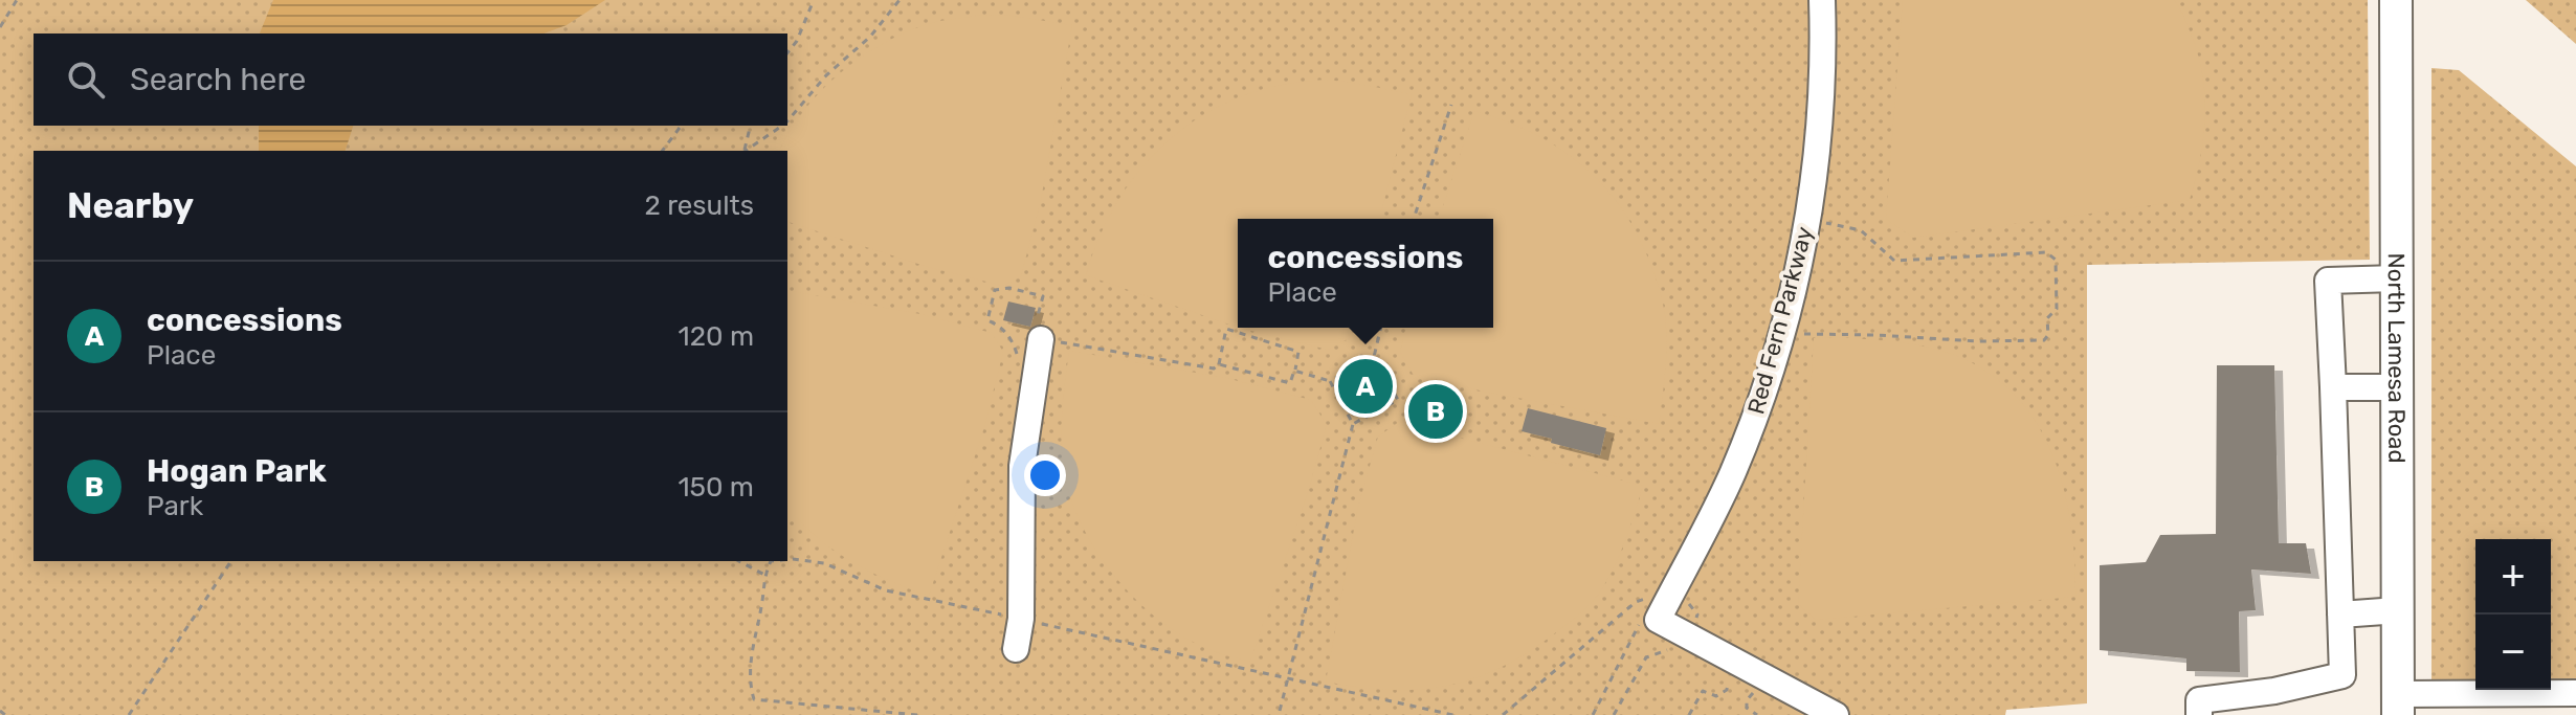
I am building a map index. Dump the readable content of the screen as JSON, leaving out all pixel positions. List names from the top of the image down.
{
  "streets": {
    "main road": ["North Lamesa Road"],
    "street": ["Red Fern Parkway"]
  },
  "page": {
    "search": "Search here",
    "heading": ["Nearby", "2 results"],
    "popup": ["concessions", "Place"],
    "list": [
      {
        "mark": "A",
        "name": "concessions",
        "note": "Place",
        "value": "120 m"
      },
      {
        "mark": "B",
        "name": "Hogan Park",
        "note": "Park",
        "value": "150 m"
      }
    ],
    "pins": ["A", "B"],
    "map_buttons": ["+", "−"]
  }
}
